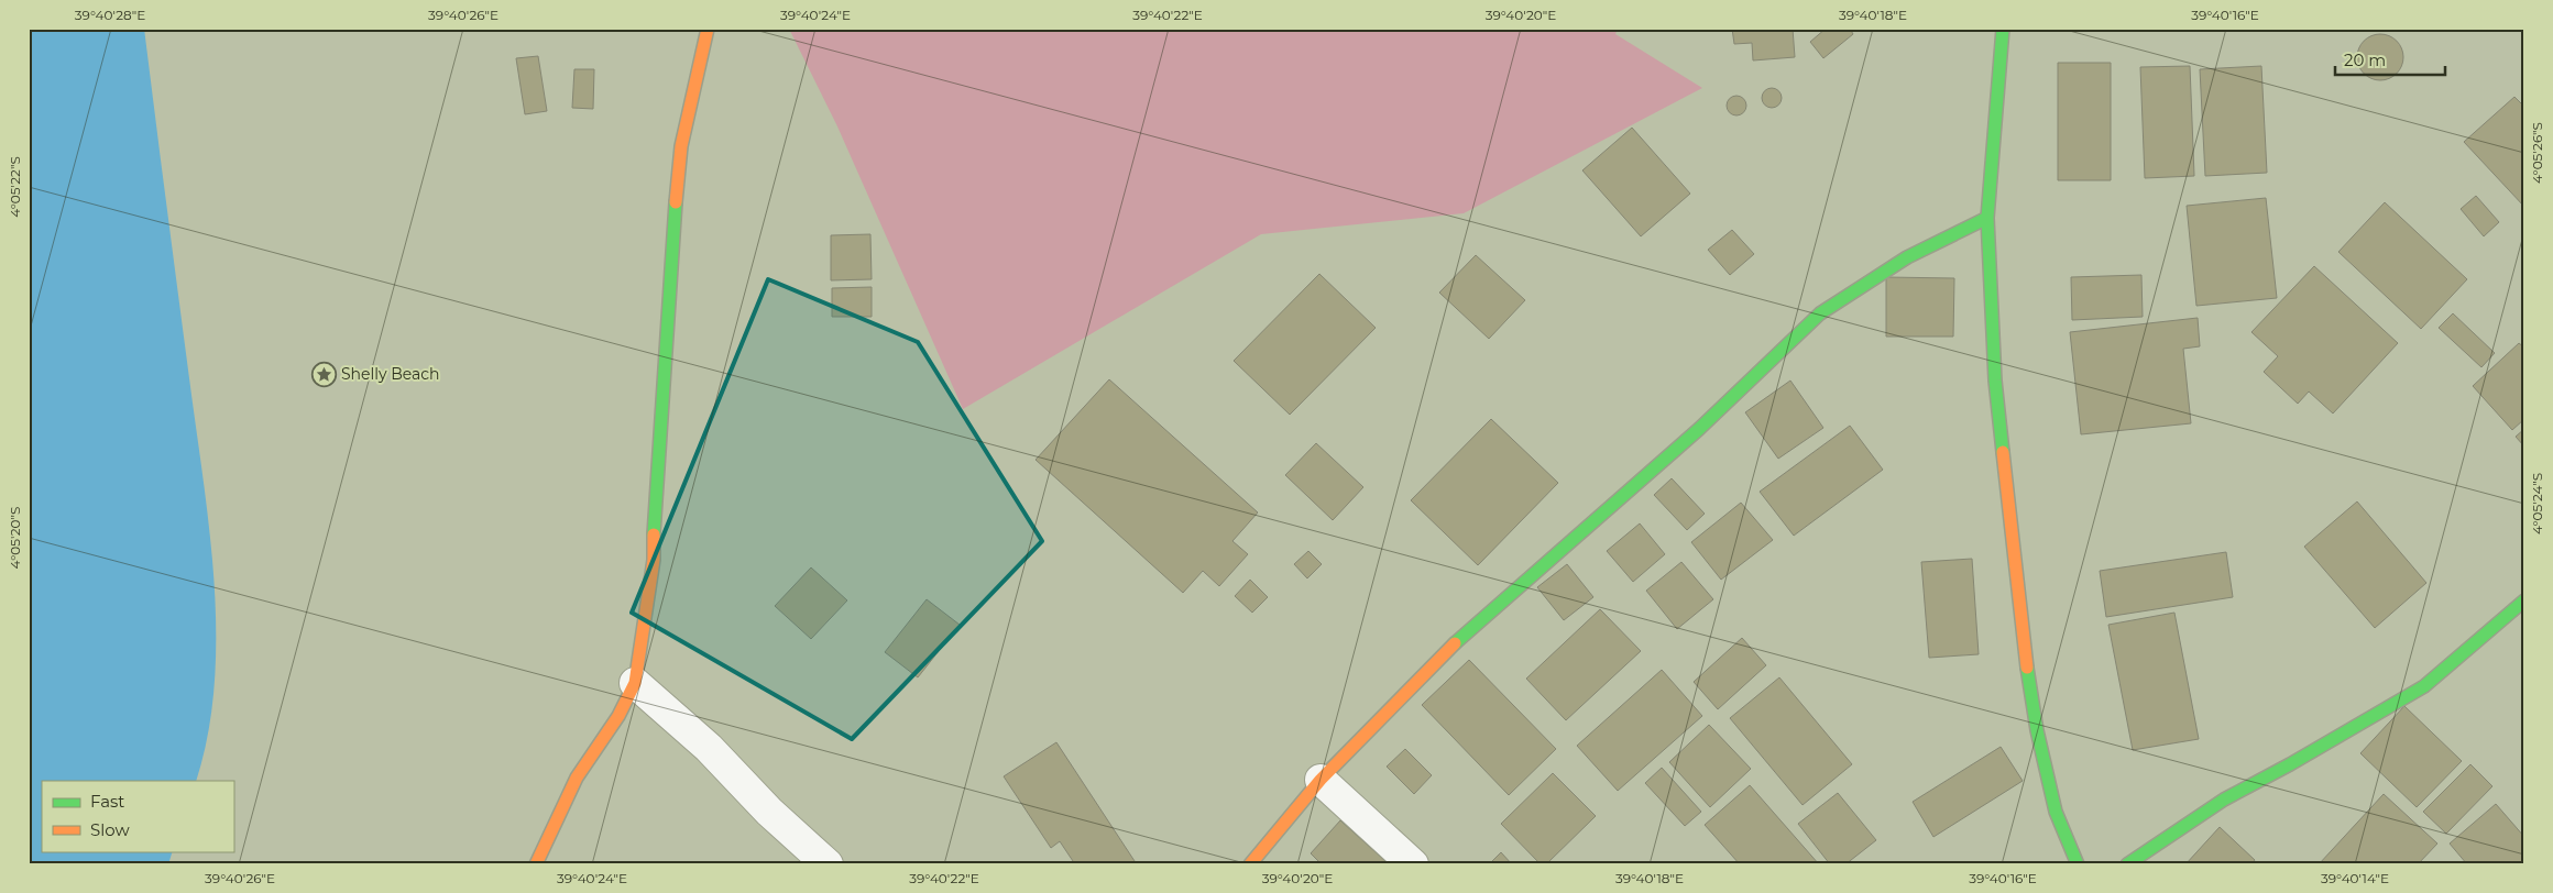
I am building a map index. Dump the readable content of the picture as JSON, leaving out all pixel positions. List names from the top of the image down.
{
  "places": {
    "place": ["Shelly Beach"]
  },
  "legend": ["Fast", "Slow"],
  "scale_bar": "20 m",
  "coordinates": [
    "39°40'28\"E",
    "39°40'26\"E",
    "39°40'24\"E",
    "39°40'22\"E",
    "39°40'20\"E",
    "39°40'18\"E",
    "39°40'16\"E",
    "4°05'26\"S",
    "4°05'22\"S",
    "4°05'24\"S",
    "4°05'20\"S",
    "39°40'14\"E"
  ]
}
